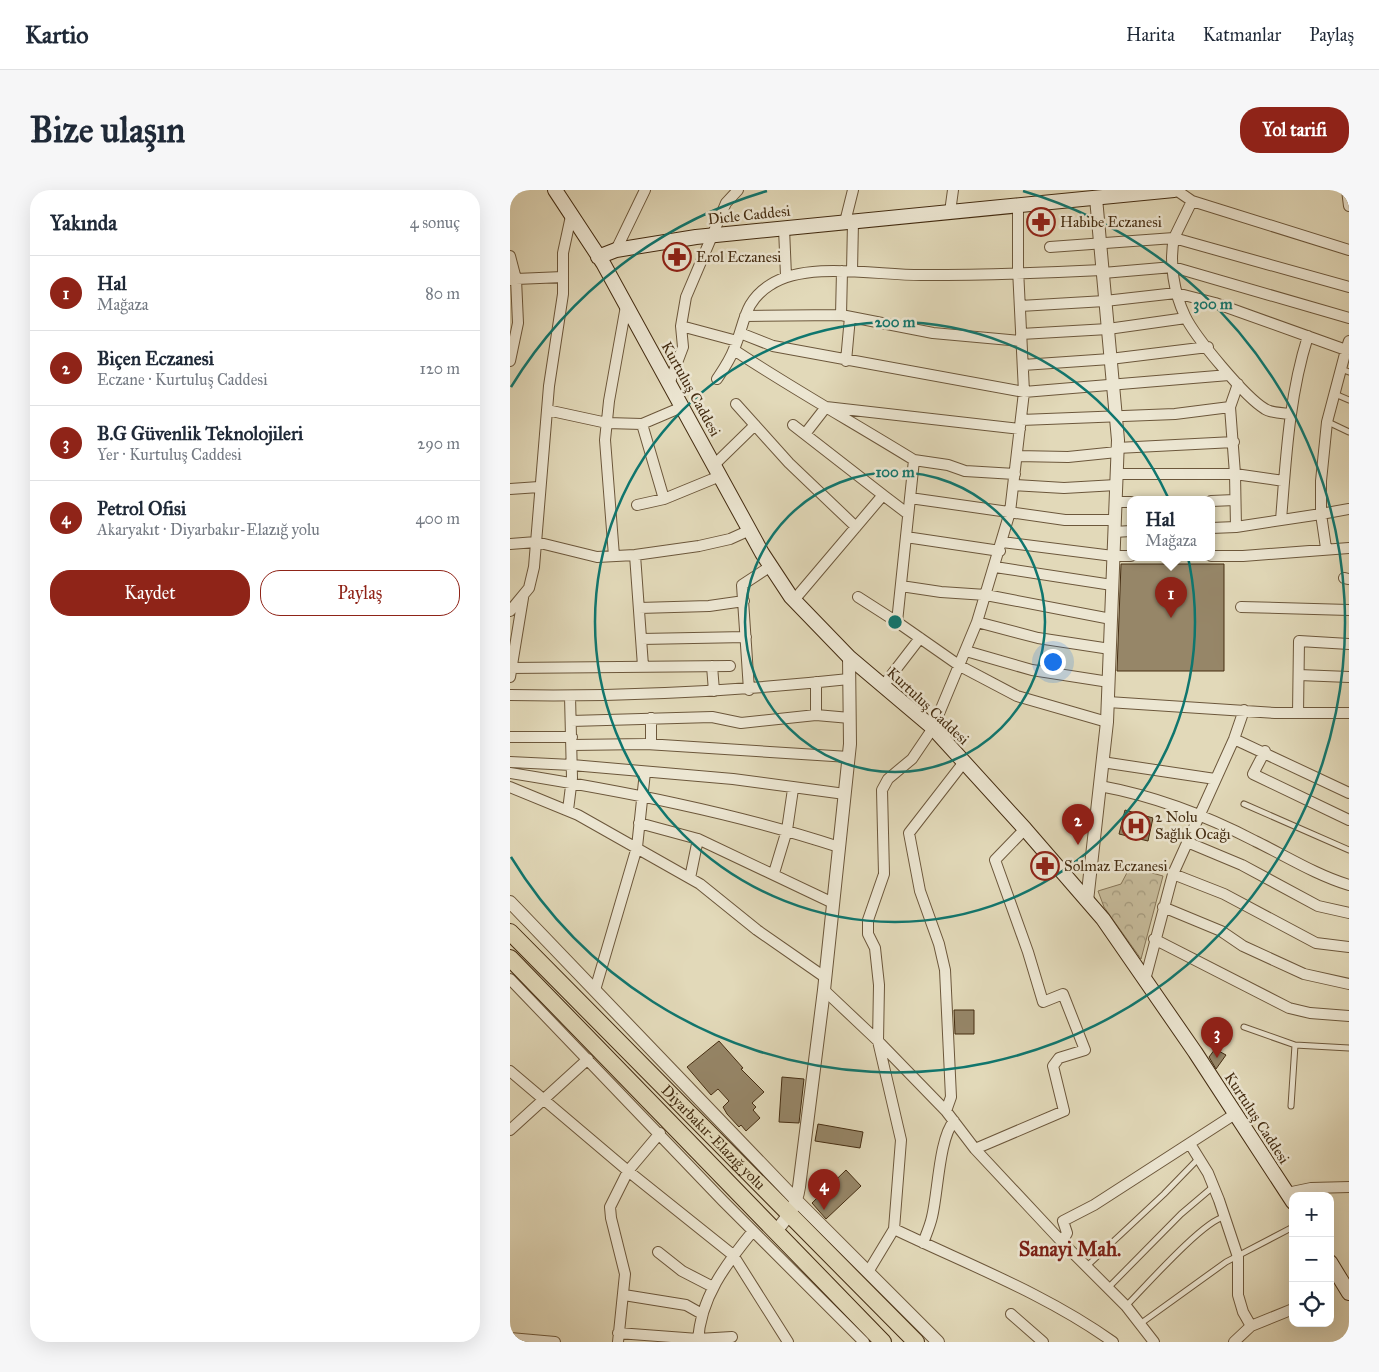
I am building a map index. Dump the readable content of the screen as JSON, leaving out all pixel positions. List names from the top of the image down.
{
  "streets": {
    "highway": ["Diyarbakır-Elazığ yolu"],
    "main road": ["Dicle Caddesi", "Kurtuluş Caddesi"]
  },
  "crossings": [
    ["Dicle Caddesi", "Kurtuluş Caddesi"]
  ],
  "districts": ["Sanayi Mah."],
  "places": {
    "pharmacy": ["Habibe Eczanesi", "Erol Eczanesi", "Solmaz Eczanesi"],
    "hospital": ["2 Nolu Sağlık Ocağı"]
  },
  "page": {
    "header": "Kartio",
    "nav": ["Harita", "Katmanlar", "Paylaş"],
    "buttons": [
      "Yol tarifi",
      ["Kaydet", "Paylaş"]
    ],
    "title": "Bize ulaşın",
    "heading": ["Yakında", "4 sonuç"],
    "list": [
      {
        "mark": "1",
        "name": "Hal",
        "note": "Mağaza",
        "value": "80 m"
      },
      {
        "mark": "2",
        "name": "Biçen Eczanesi",
        "note": "Eczane · Kurtuluş Caddesi",
        "value": "120 m"
      },
      {
        "mark": "3",
        "name": "B.G Güvenlik Teknolojileri",
        "note": "Yer · Kurtuluş Caddesi",
        "value": "290 m"
      },
      {
        "mark": "4",
        "name": "Petrol Ofisi",
        "note": "Akaryakıt · Diyarbakır-Elazığ yolu",
        "value": "400 m"
      }
    ],
    "popup": ["Hal", "Mağaza"],
    "pins": [
      "1",
      "2",
      "3",
      "4"
    ],
    "map_buttons": ["+", "−"]
  },
  "rings": ["300 m", "200 m", "100 m"]
}
